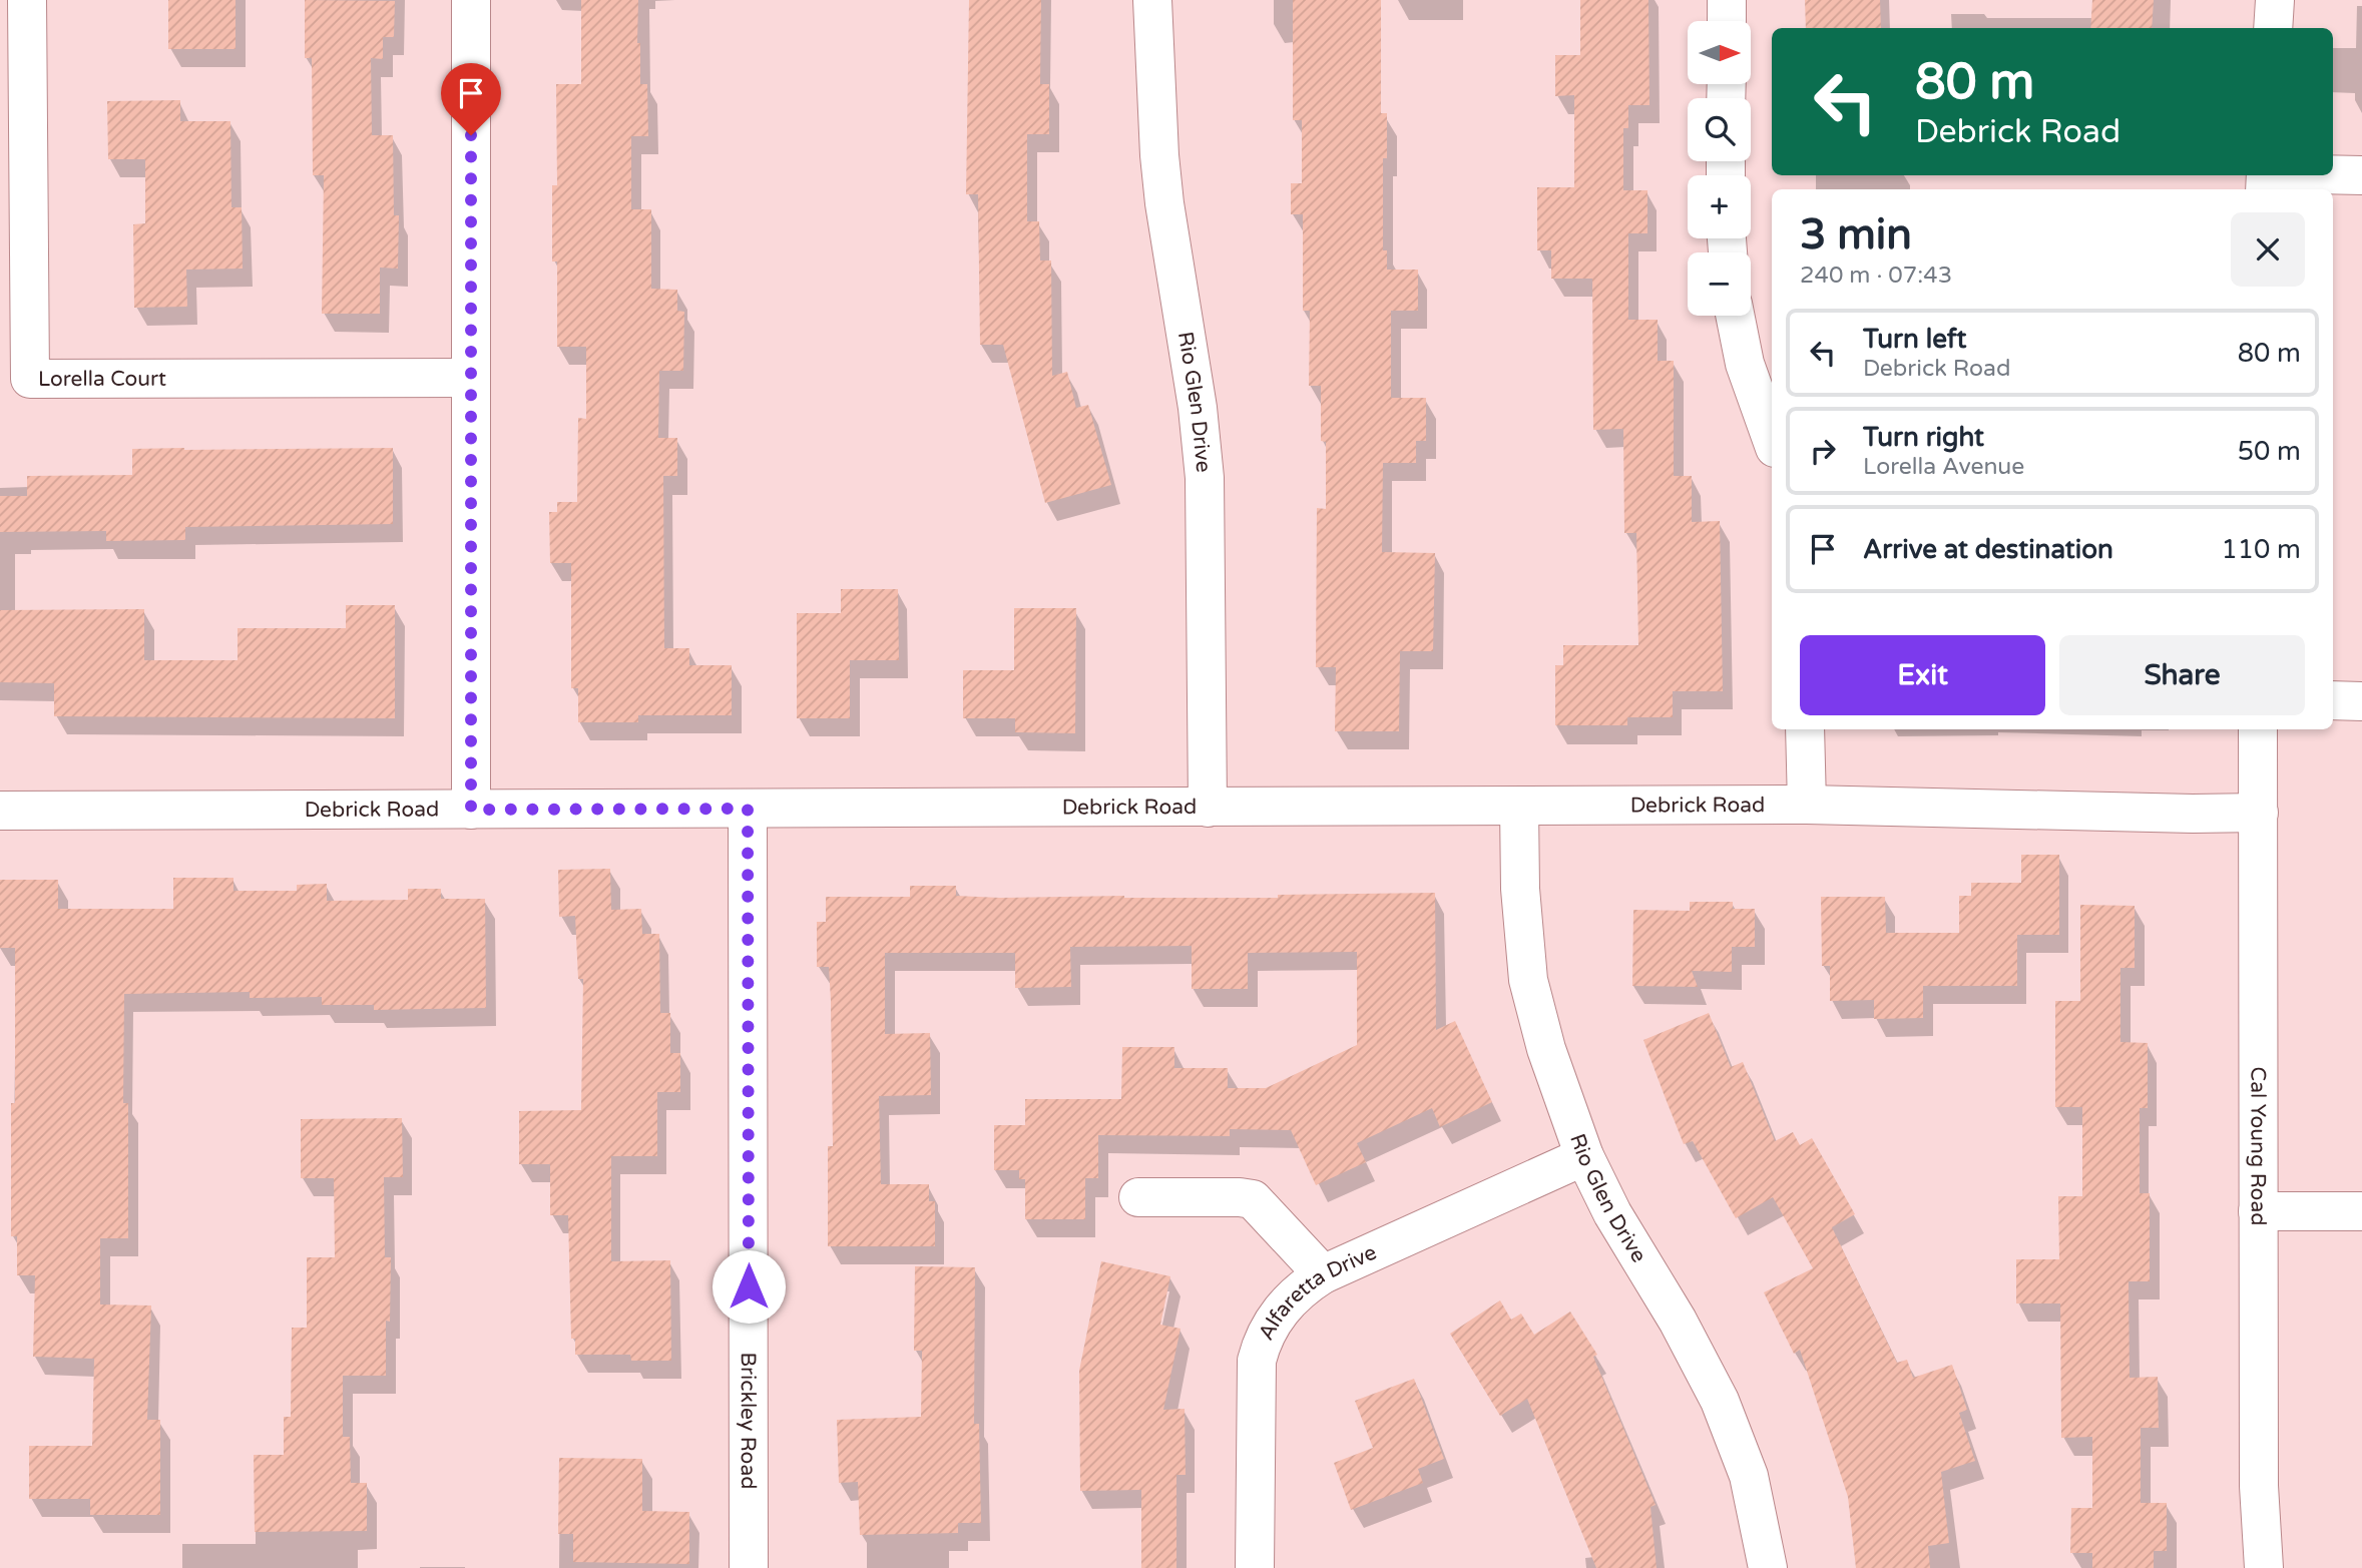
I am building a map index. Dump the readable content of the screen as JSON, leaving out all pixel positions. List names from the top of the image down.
{
  "streets": {
    "street": [
      "Lorella Court",
      "Rio Glen Drive",
      "Debrick Road",
      "Cal Young Road",
      "Alfaretta Drive",
      "Brickley Road"
    ]
  },
  "crossings": [
    ["Rio Glen Drive", "Debrick Road"],
    ["Rio Glen Drive", "Alfaretta Drive"],
    ["Debrick Road", "Cal Young Road"],
    ["Debrick Road", "Brickley Road"]
  ],
  "north": "right",
  "page": {
    "map_buttons": ["+", "−"],
    "turn": ["80 m", "Debrick Road"],
    "heading": ["3 min", "240 m · 07:43"],
    "list": [
      {
        "name": "Turn left",
        "note": "Debrick Road",
        "value": "80 m"
      },
      {
        "name": "Turn right",
        "note": "Lorella Avenue",
        "value": "50 m"
      },
      {
        "name": "Arrive at destination",
        "value": "110 m"
      }
    ],
    "buttons": ["Exit", "Share"]
  }
}
